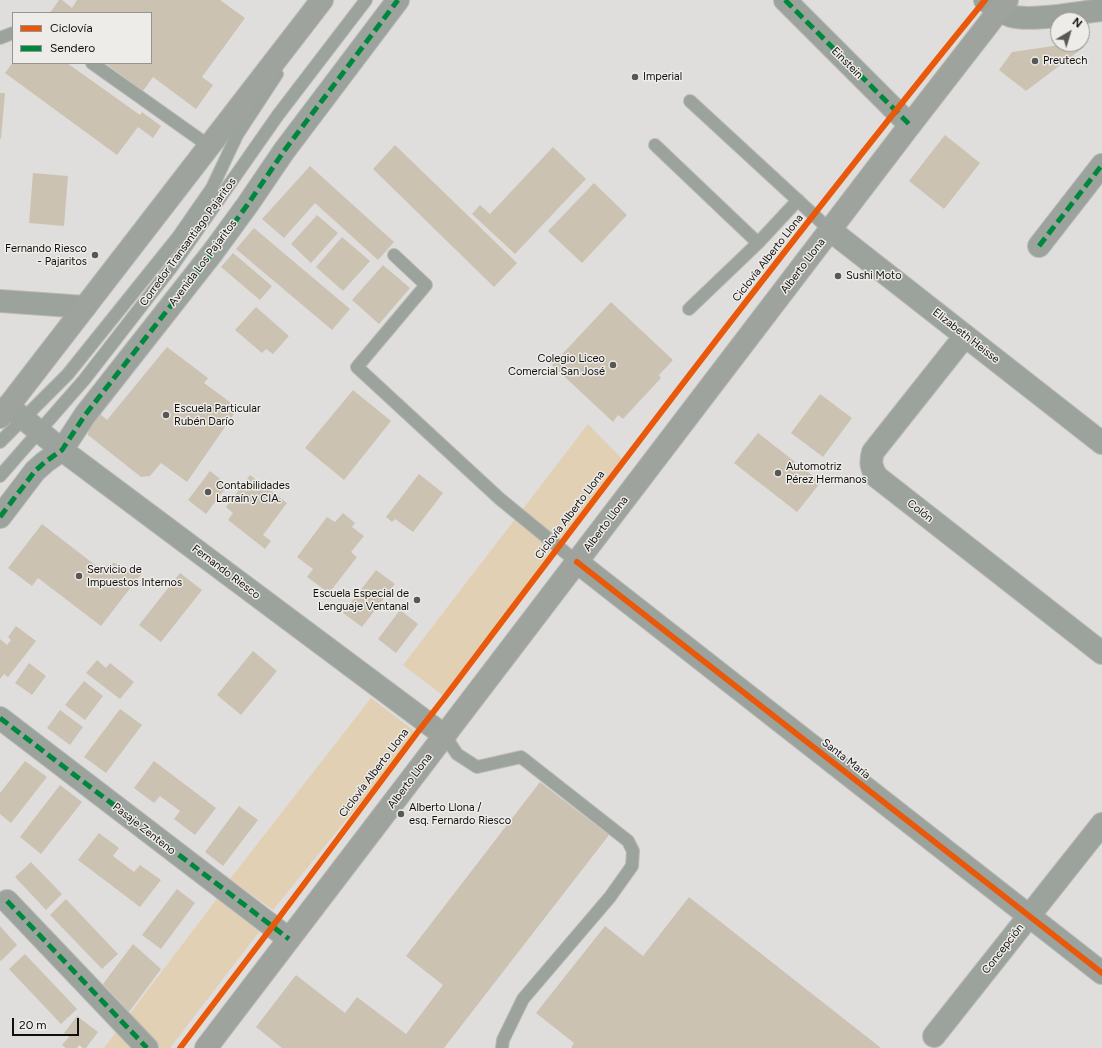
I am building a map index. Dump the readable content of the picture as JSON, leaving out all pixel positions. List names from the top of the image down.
{
  "streets": {
    "main road": ["Alberto Llona"],
    "street": [
      "Einstein",
      "Avenida Los Pajaritos",
      "Elizabeth Heisse",
      "Colón",
      "Fernando Riesco",
      "Santa María",
      "Pasaje Zenteno",
      "Concepción"
    ],
    "lane": ["Corredor Transantiago Pajaritos"],
    "cycle path": ["Ciclovía Alberto Llona"]
  },
  "crossings": [
    ["Einstein", "Alberto Llona"],
    ["Corredor Transantiago Pajaritos", "Fernando Riesco"],
    ["Avenida Los Pajaritos", "Fernando Riesco"],
    ["Alberto Llona", "Elizabeth Heisse"],
    ["Alberto Llona", "Fernando Riesco"],
    ["Alberto Llona", "Santa María"],
    ["Alberto Llona", "Pasaje Zenteno"],
    ["Elizabeth Heisse", "Colón"],
    ["Santa María", "Concepción"]
  ],
  "places": [
    "Preutech",
    "Imperial",
    "Fernando Riesco - Pajaritos",
    "Sushi Moto",
    "Colegio Liceo Comercial San José",
    "Escuela Particular Rubén Darío",
    "Automotriz Pérez Hermanos",
    "Contabilidades Larraín y CIA.",
    "Servicio de Impuestos Internos",
    "Escuela Especial de Lenguaje Ventanal",
    "Alberto Llona / esq. Fernardo Riesco"
  ],
  "legend": ["Ciclovía", "Sendero"],
  "scale_bar": "20 m",
  "north": "top right"
}
